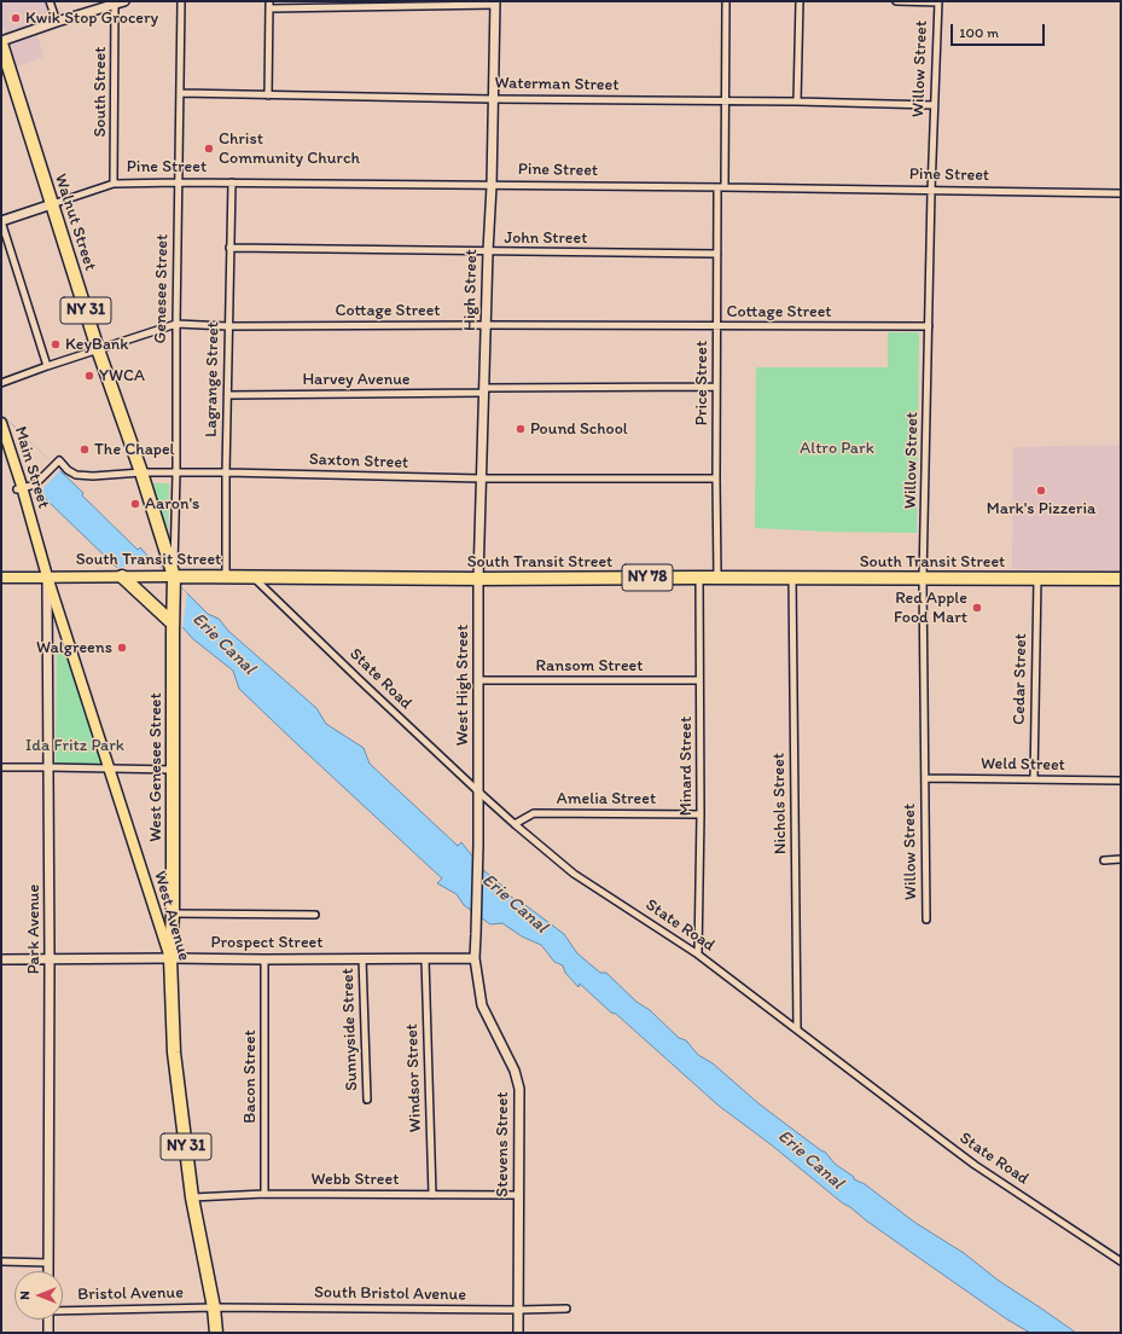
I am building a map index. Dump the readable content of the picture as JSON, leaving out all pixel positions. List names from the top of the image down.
{
  "streets": {
    "highway": [
      "Walnut Street",
      "NY 31",
      "South Transit Street",
      "NY 78",
      "West Genesee Street",
      "West Avenue"
    ],
    "main road": ["Main Street"],
    "street": [
      "Willow Street",
      "Waterman Street",
      "South Street",
      "Pine Street",
      "John Street",
      "Genesee Street",
      "High Street",
      "Cottage Street",
      "Lagrange Street",
      "Harvey Avenue",
      "Price Street",
      "Saxton Street",
      "Ransom Street",
      "State Road",
      "Cedar Street",
      "West High Street",
      "Weld Street",
      "Minard Street",
      "Amelia Street",
      "Nichols Street",
      "Park Avenue",
      "Prospect Street",
      "Sunnyside Street",
      "Bacon Street",
      "Windsor Street",
      "Stevens Street",
      "Webb Street",
      "Bristol Avenue",
      "South Bristol Avenue"
    ]
  },
  "crossings": [
    ["Willow Street", "Waterman Street"],
    ["Willow Street", "Pine Street"],
    ["Willow Street", "Cottage Street"],
    ["Willow Street", "South Transit Street"],
    ["Willow Street", "Weld Street"],
    ["Waterman Street", "Genesee Street"],
    ["Waterman Street", "High Street"],
    ["Waterman Street", "Price Street"],
    ["South Street", "Pine Street"],
    ["Pine Street", "Walnut Street"],
    ["Pine Street", "Genesee Street"],
    ["Pine Street", "High Street"],
    ["Pine Street", "Lagrange Street"],
    ["Pine Street", "Price Street"],
    ["Walnut Street", "Genesee Street"],
    ["Walnut Street", "Cottage Street"],
    ["Walnut Street", "Saxton Street"],
    ["Walnut Street", "South Transit Street"],
    ["Walnut Street", "West Genesee Street"],
    ["John Street", "High Street"],
    ["John Street", "Lagrange Street"],
    ["John Street", "Price Street"],
    ["Genesee Street", "Cottage Street"],
    ["Genesee Street", "Saxton Street"],
    ["Genesee Street", "South Transit Street"],
    ["Genesee Street", "West Genesee Street"],
    ["High Street", "Cottage Street"],
    ["High Street", "Harvey Avenue"],
    ["High Street", "Saxton Street"],
    ["High Street", "South Transit Street"],
    ["High Street", "West High Street"],
    ["Cottage Street", "Lagrange Street"],
    ["Cottage Street", "Price Street"],
    ["Lagrange Street", "Harvey Avenue"],
    ["Lagrange Street", "Saxton Street"],
    ["Lagrange Street", "South Transit Street"],
    ["Harvey Avenue", "Price Street"],
    ["Price Street", "Saxton Street"],
    ["Price Street", "South Transit Street"],
    ["Saxton Street", "Main Street"],
    ["Main Street", "South Transit Street"],
    ["Main Street", "NY 78"],
    ["Main Street", "West Avenue"],
    ["Main Street", "Park Avenue"],
    ["South Transit Street", "NY 78"],
    ["South Transit Street", "State Road"],
    ["South Transit Street", "Cedar Street"],
    ["South Transit Street", "West High Street"],
    ["South Transit Street", "Minard Street"],
    ["South Transit Street", "West Genesee Street"],
    ["South Transit Street", "Nichols Street"],
    ["South Transit Street", "West Avenue"],
    ["South Transit Street", "Park Avenue"],
    ["NY 78", "West Avenue"],
    ["NY 78", "Park Avenue"],
    ["Ransom Street", "West High Street"],
    ["Ransom Street", "Minard Street"],
    ["State Road", "West High Street"],
    ["State Road", "Minard Street"],
    ["State Road", "Amelia Street"],
    ["State Road", "Nichols Street"],
    ["State Road", "Stevens Street"],
    ["Cedar Street", "Weld Street"],
    ["West High Street", "Stevens Street"],
    ["Minard Street", "Amelia Street"],
    ["West Genesee Street", "West Avenue"],
    ["West Genesee Street", "Prospect Street"],
    ["West Avenue", "Park Avenue"],
    ["West Avenue", "Prospect Street"],
    ["West Avenue", "Webb Street"],
    ["West Avenue", "Bristol Avenue"],
    ["West Avenue", "South Bristol Avenue"],
    ["Park Avenue", "Prospect Street"],
    ["Prospect Street", "Sunnyside Street"],
    ["Prospect Street", "Bacon Street"],
    ["Prospect Street", "Windsor Street"],
    ["Prospect Street", "Stevens Street"],
    ["Bacon Street", "Webb Street"],
    ["Windsor Street", "Webb Street"],
    ["Stevens Street", "Webb Street"],
    ["Stevens Street", "South Bristol Avenue"],
    ["Bristol Avenue", "South Bristol Avenue"]
  ],
  "water": ["Erie Canal"],
  "parks": ["Altro Park", "Ida Fritz Park"],
  "places": [
    "Kwik Stop Grocery",
    "Christ Community Church",
    "KeyBank",
    "YWCA",
    "Pound School",
    "The Chapel",
    "Mark's Pizzeria",
    "Aaron's",
    "Red Apple Food Mart",
    "Walgreens"
  ],
  "scale_bar": "100 m",
  "north": "left"
}
